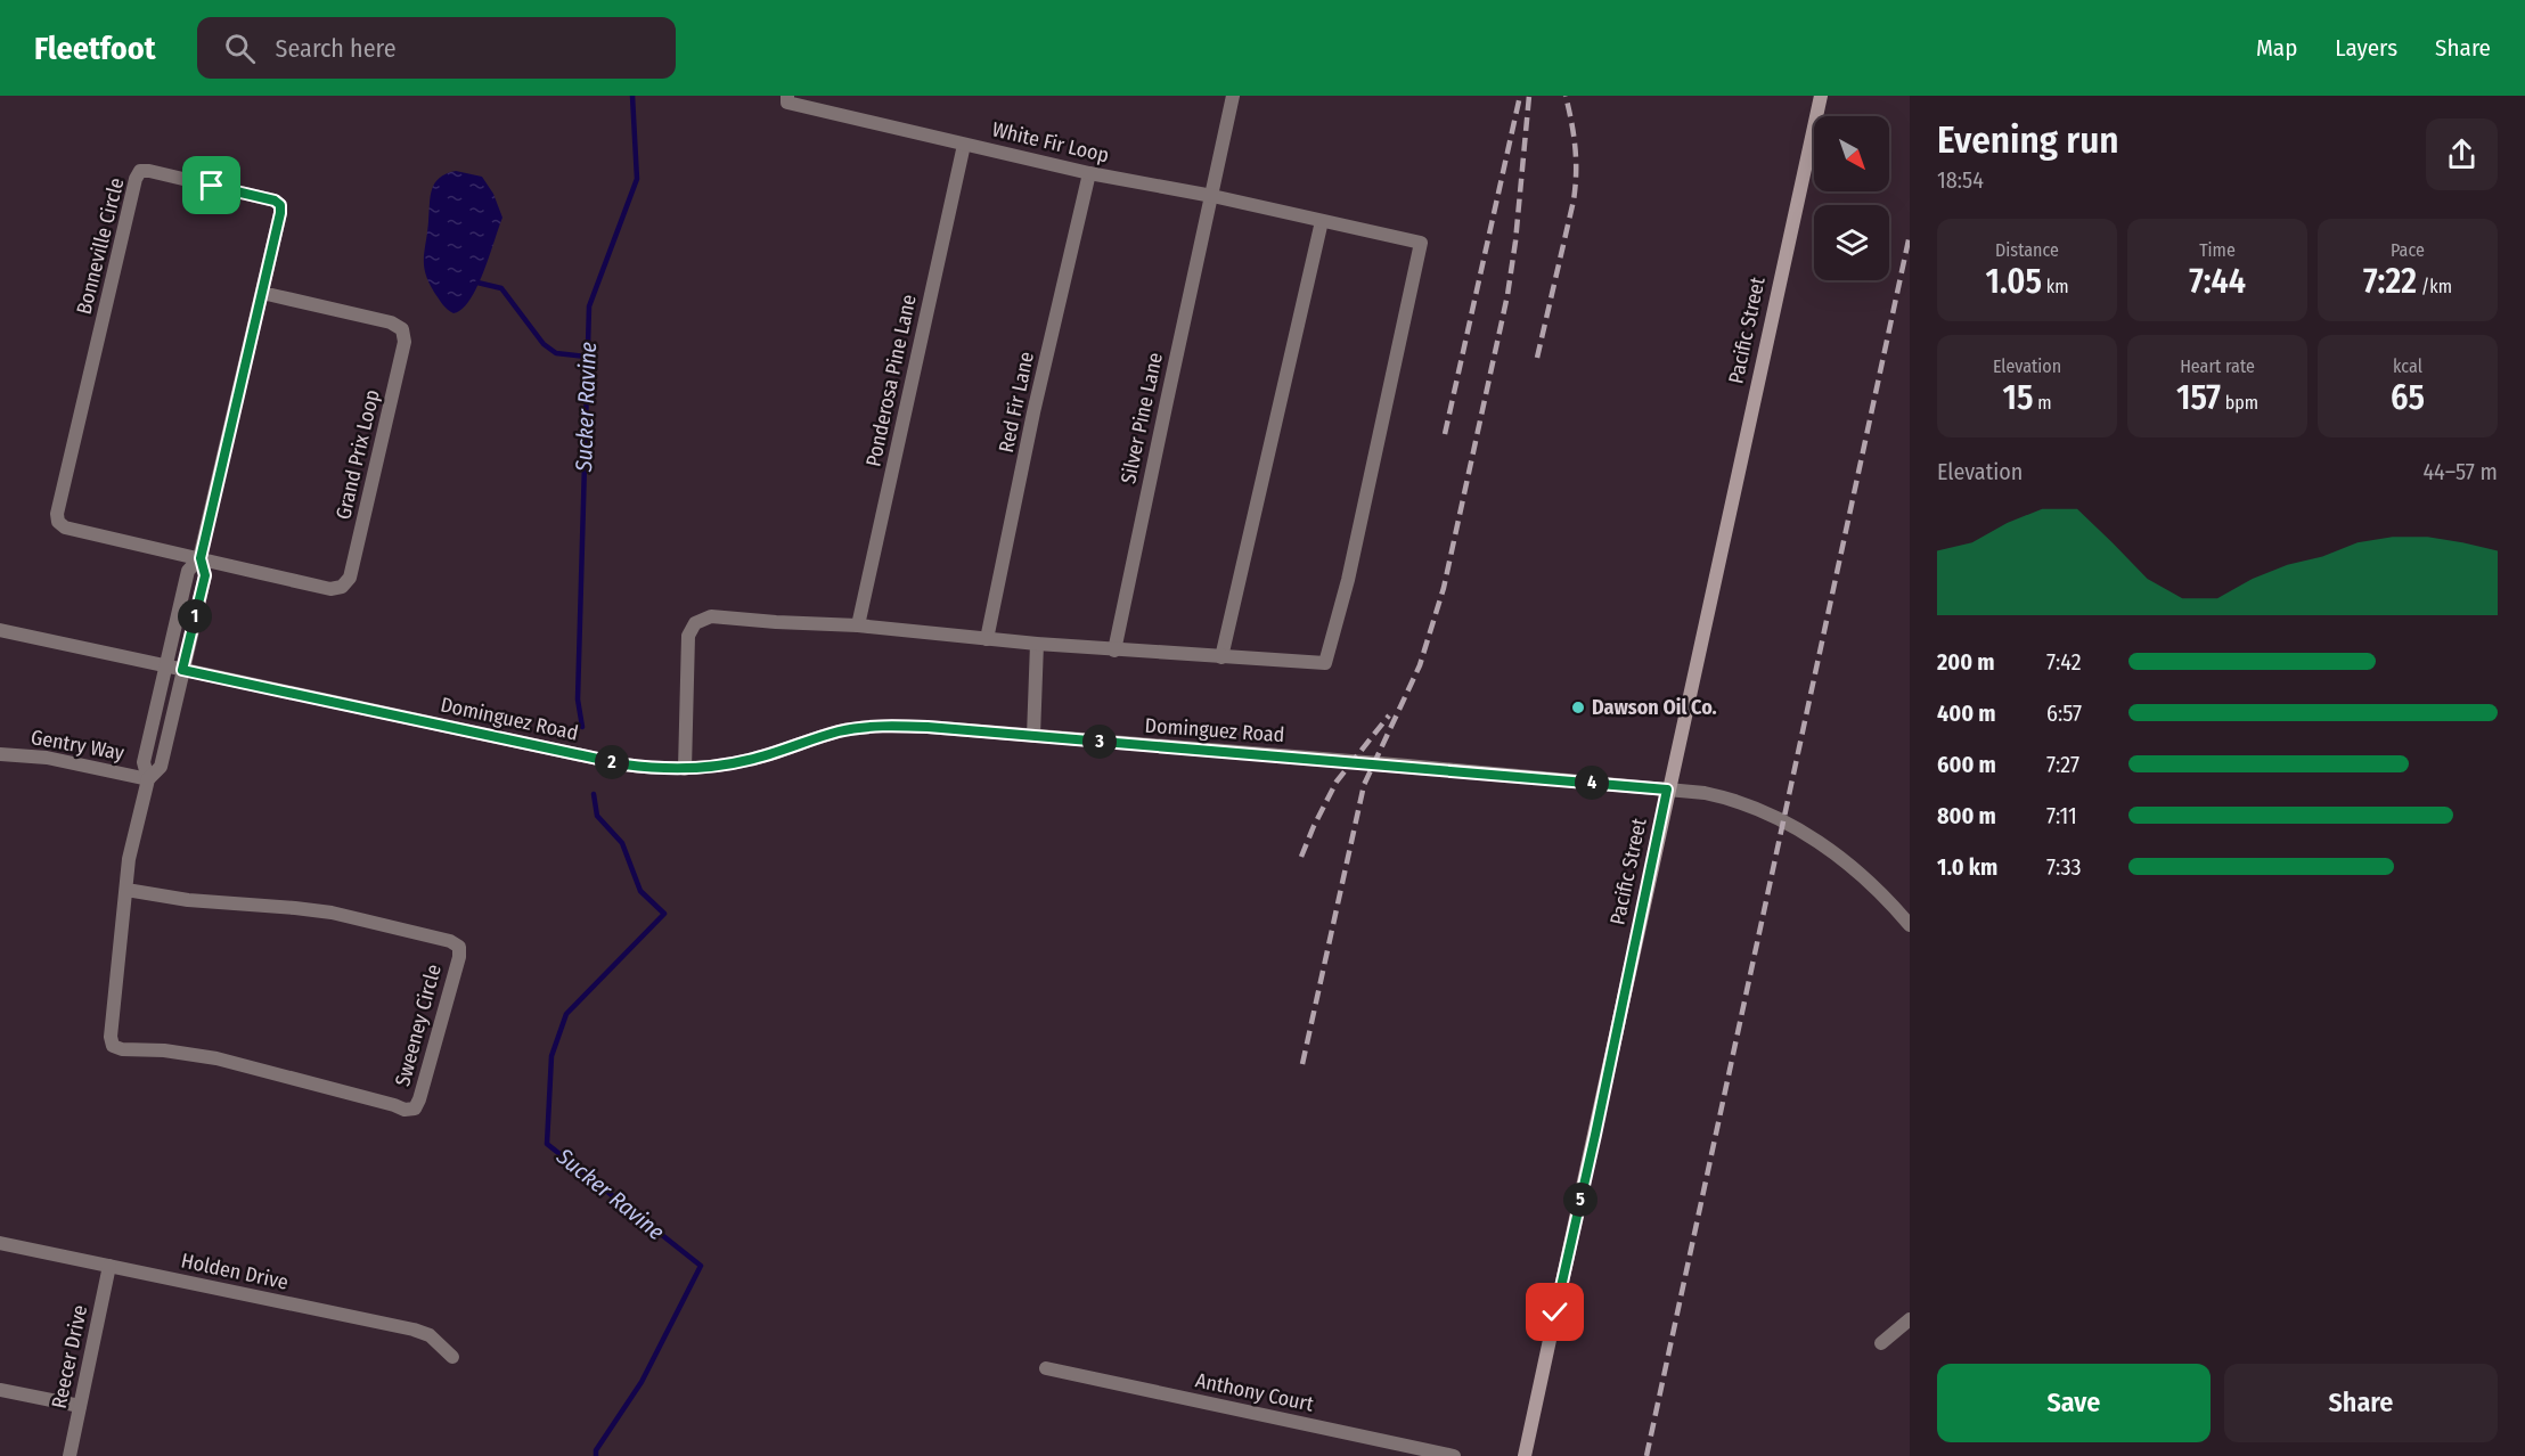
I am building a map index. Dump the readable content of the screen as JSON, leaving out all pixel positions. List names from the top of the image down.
{
  "streets": {
    "main road": ["Pacific Street"],
    "street": [
      "White Fir Loop",
      "Bonneville Circle",
      "Ponderosa Pine Lane",
      "Red Fir Lane",
      "Silver Pine Lane",
      "Grand Prix Loop",
      "Dominguez Road",
      "Gentry Way",
      "Sweeney Circle",
      "Holden Drive",
      "Reecer Drive",
      "Anthony Court"
    ]
  },
  "crossings": [
    ["White Fir Loop", "Ponderosa Pine Lane"],
    ["White Fir Loop", "Red Fir Lane"],
    ["White Fir Loop", "Silver Pine Lane"],
    ["Bonneville Circle", "Grand Prix Loop"],
    ["Bonneville Circle", "Dominguez Road"],
    ["Bonneville Circle", "Sweeney Circle"],
    ["Pacific Street", "Dominguez Road"],
    ["Dominguez Road", "Sweeney Circle"],
    ["Gentry Way", "Sweeney Circle"],
    ["Holden Drive", "Reecer Drive"]
  ],
  "water": ["Sucker Ravine"],
  "places": ["Dawson Oil Co."],
  "north": "bottom right",
  "page": {
    "header": "Fleetfoot",
    "search": "Search here",
    "nav": ["Map", "Layers", "Share"],
    "heading": ["Evening run", "18:54"],
    "stats": [
      ["Distance", "1.05 km"],
      ["Time", "7:44"],
      ["Pace", "7:22 /km"],
      ["Elevation", "15 m"],
      ["Heart rate", "157 bpm"],
      ["kcal", "65"]
    ],
    "chart": ["Elevation", "44–57 m"],
    "pins": [
      "1",
      "3",
      "2",
      "4",
      "5"
    ],
    "list": [
      {
        "name": "200 m",
        "note": "7:42"
      },
      {
        "name": "400 m",
        "note": "6:57"
      },
      {
        "name": "600 m",
        "note": "7:27"
      },
      {
        "name": "800 m",
        "note": "7:11"
      },
      {
        "name": "1.0 km",
        "note": "7:33"
      }
    ],
    "buttons": ["Save", "Share"]
  }
}
